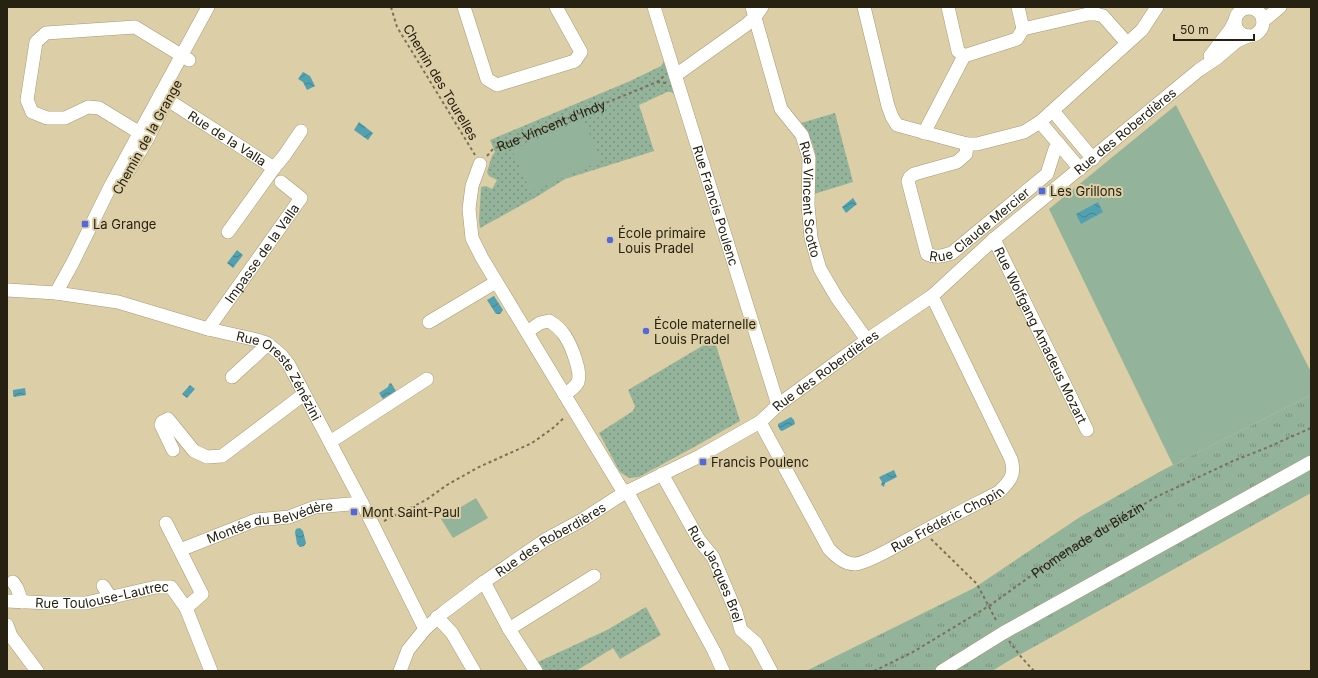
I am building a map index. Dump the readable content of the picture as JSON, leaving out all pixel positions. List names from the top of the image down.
{
  "streets": {
    "street": [
      "Rue des Roberdières",
      "Chemin de la Grange",
      "Rue de la Valla",
      "Rue Vincent Scotto",
      "Rue Francis Poulenc",
      "Rue Claude Mercier",
      "Impasse de la Valla",
      "Rue Wolfgang Amadeus Mozart",
      "Rue Oreste Zénézini",
      "Rue Frédéric Chopin",
      "Montée du Belvédère",
      "Rue Jacques Brel",
      "Rue Toulouse-Lautrec"
    ],
    "path": ["Chemin des Tourelles", "Rue Vincent d'Indy", "Promenade du Biézin"]
  },
  "crossings": [
    ["Chemin des Tourelles", "Rue Vincent d'Indy"],
    ["Rue Vincent d'Indy", "Rue Francis Poulenc"],
    ["Rue des Roberdières", "Rue Vincent Scotto"],
    ["Rue des Roberdières", "Rue Francis Poulenc"],
    ["Rue des Roberdières", "Rue Wolfgang Amadeus Mozart"],
    ["Rue des Roberdières", "Rue Oreste Zénézini"],
    ["Rue des Roberdières", "Rue Frédéric Chopin"],
    ["Rue des Roberdières", "Rue Jacques Brel"],
    ["Chemin de la Grange", "Rue de la Valla"],
    ["Chemin de la Grange", "Rue Oreste Zénézini"],
    ["Impasse de la Valla", "Rue Oreste Zénézini"],
    ["Rue Oreste Zénézini", "Montée du Belvédère"]
  ],
  "places": {
    "transit": [
      "Les Grillons",
      "La Grange",
      "Francis Poulenc",
      "Mont Saint-Paul"
    ],
    "other": ["École primaire Louis Pradel", "École maternelle Louis Pradel"]
  },
  "scale_bar": "50 m"
}
